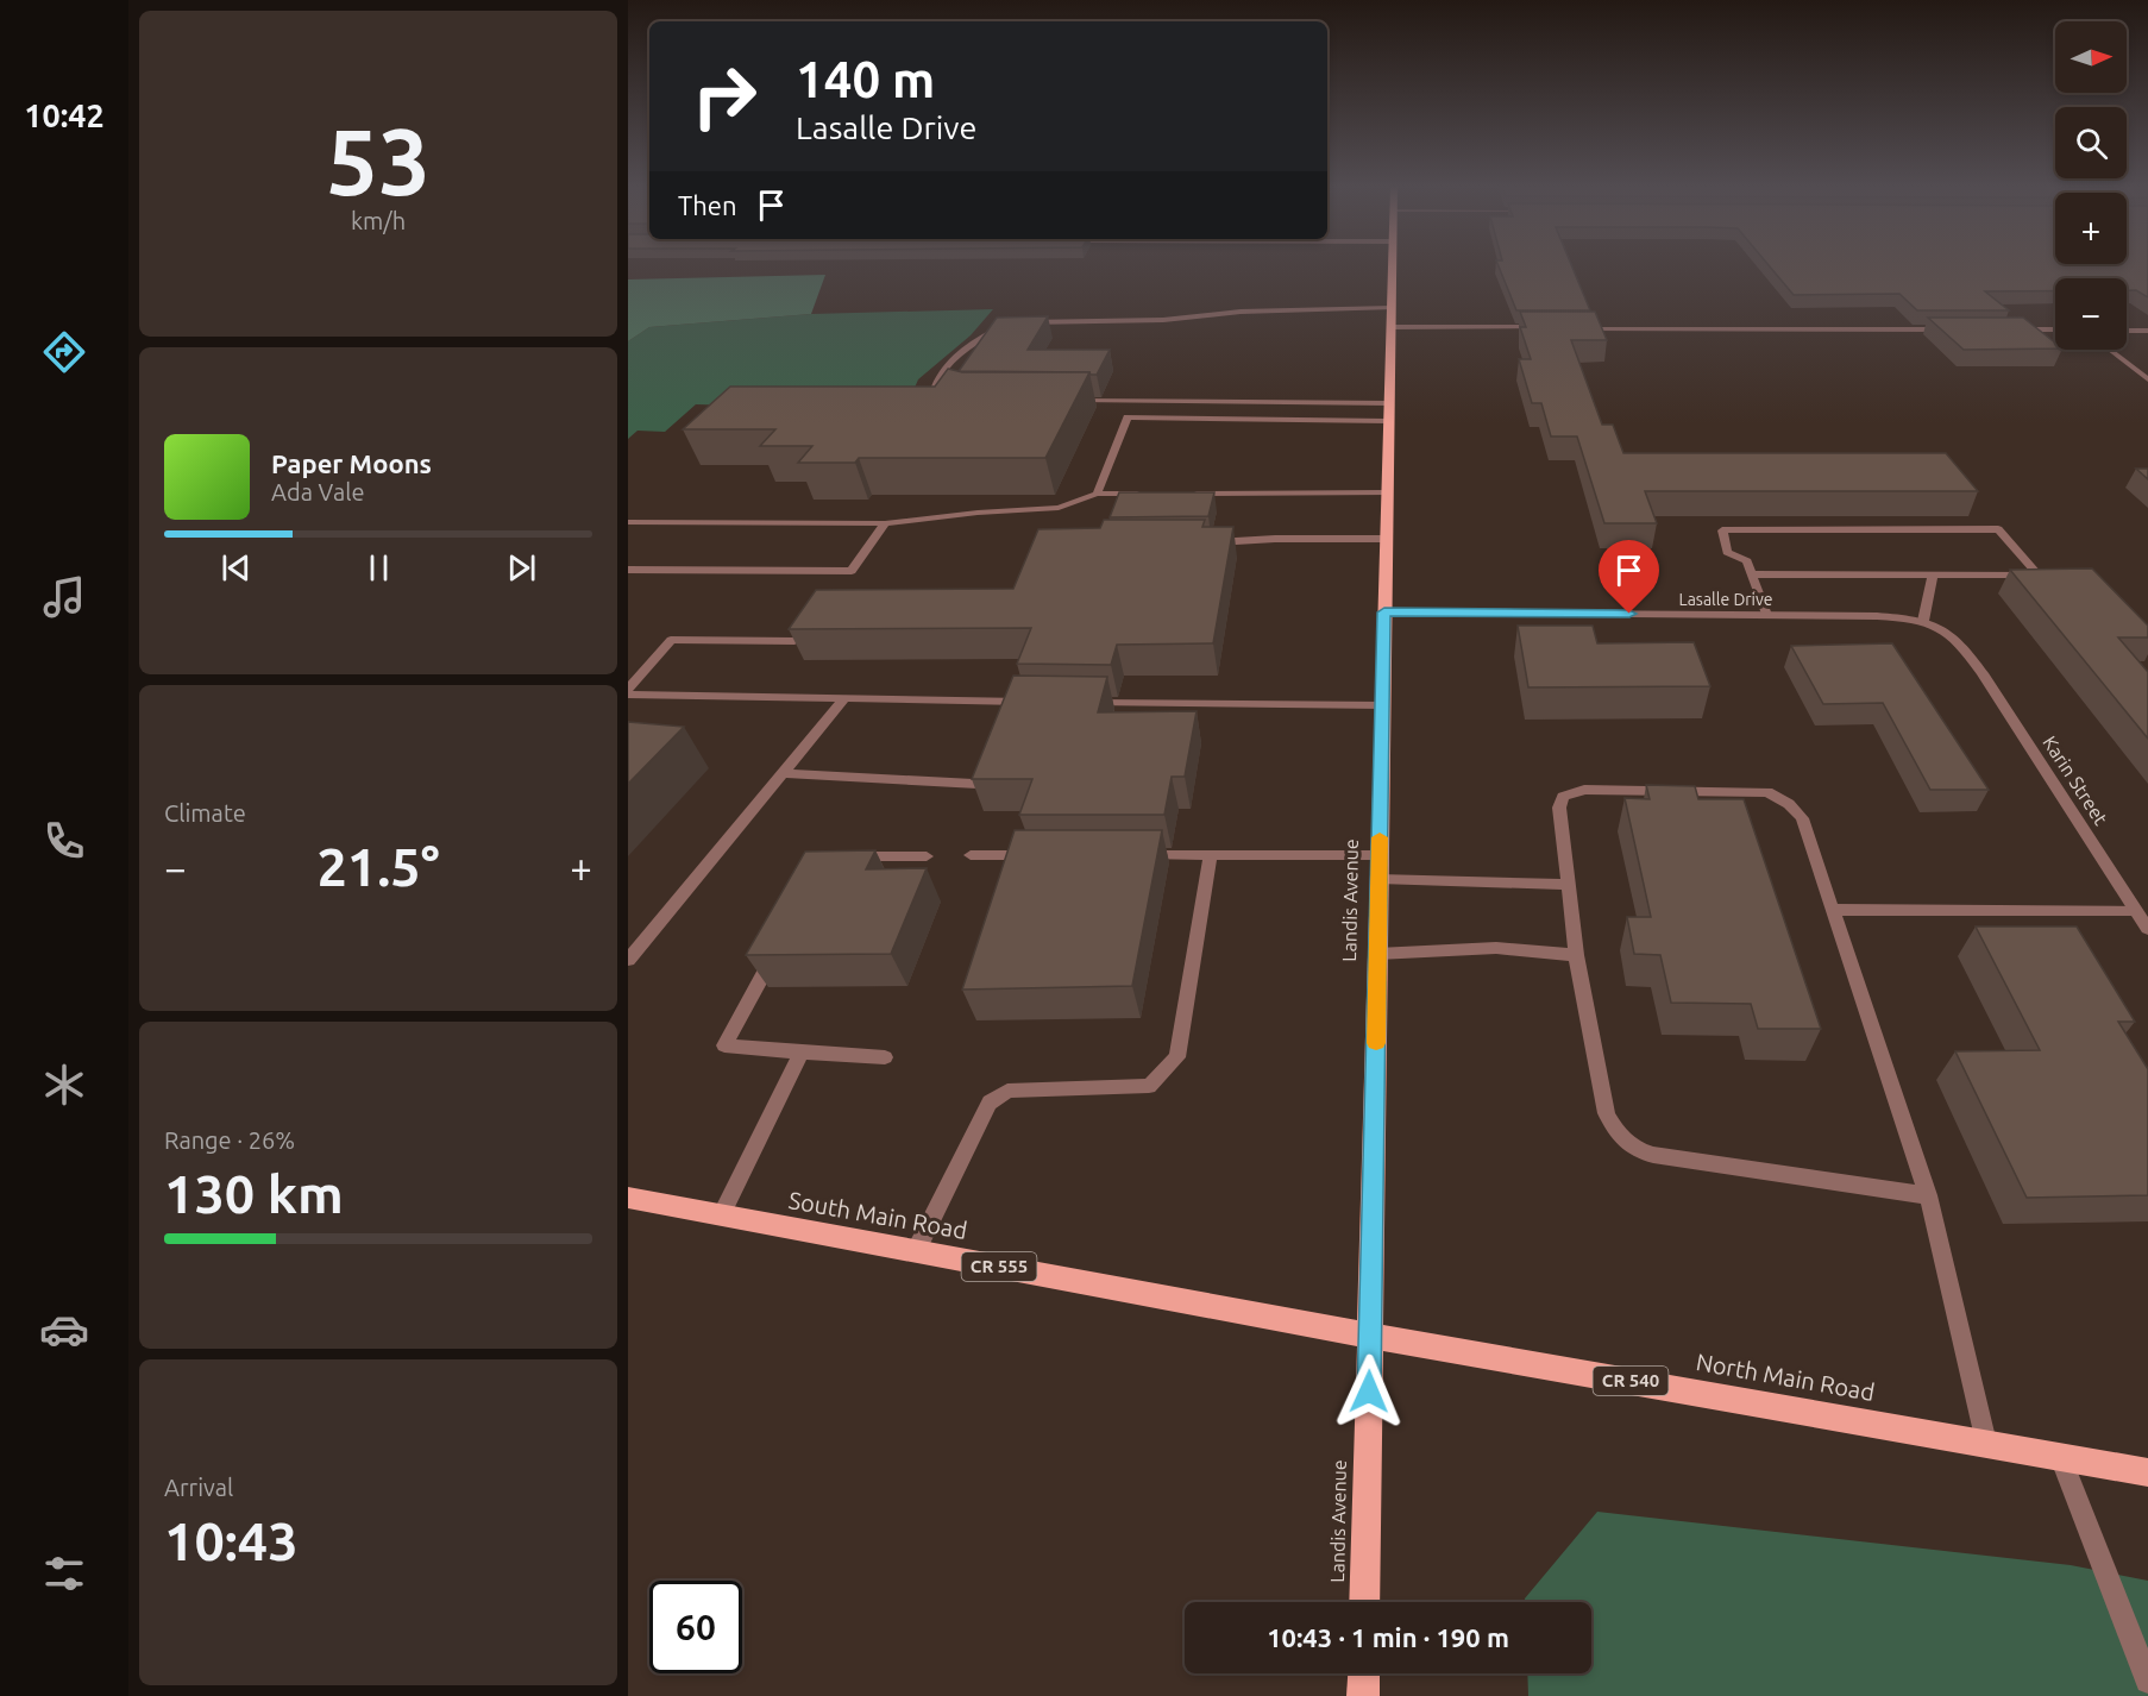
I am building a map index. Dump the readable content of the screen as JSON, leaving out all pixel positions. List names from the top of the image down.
{
  "streets": {
    "main road": [
      "Landis Avenue",
      "South Main Road",
      "CR 555",
      "North Main Road",
      "CR 540"
    ],
    "street": ["Lasalle Drive", "Karin Street"]
  },
  "crossings": [
    ["Lasalle Drive", "Karin Street"],
    ["Lasalle Drive", "Landis Avenue"],
    ["Landis Avenue", "South Main Road"],
    ["Landis Avenue", "North Main Road"],
    ["South Main Road", "North Main Road"]
  ],
  "north": "right",
  "page": {
    "tabs": "10:42",
    "tile": [
      ["53", "km/h"],
      "Climate",
      ["Range · 26%", "130 km"],
      ["Arrival", "10:43"]
    ],
    "map_buttons": ["+", "−"],
    "turn": ["140 m", "Lasalle Drive"],
    "then": "Then",
    "song": ["Paper Moons", "Ada Vale"],
    "heat": ["−", "21.5°", "+"],
    "limit": "60",
    "trip": "10:43 · 1 min · 190 m"
  }
}
